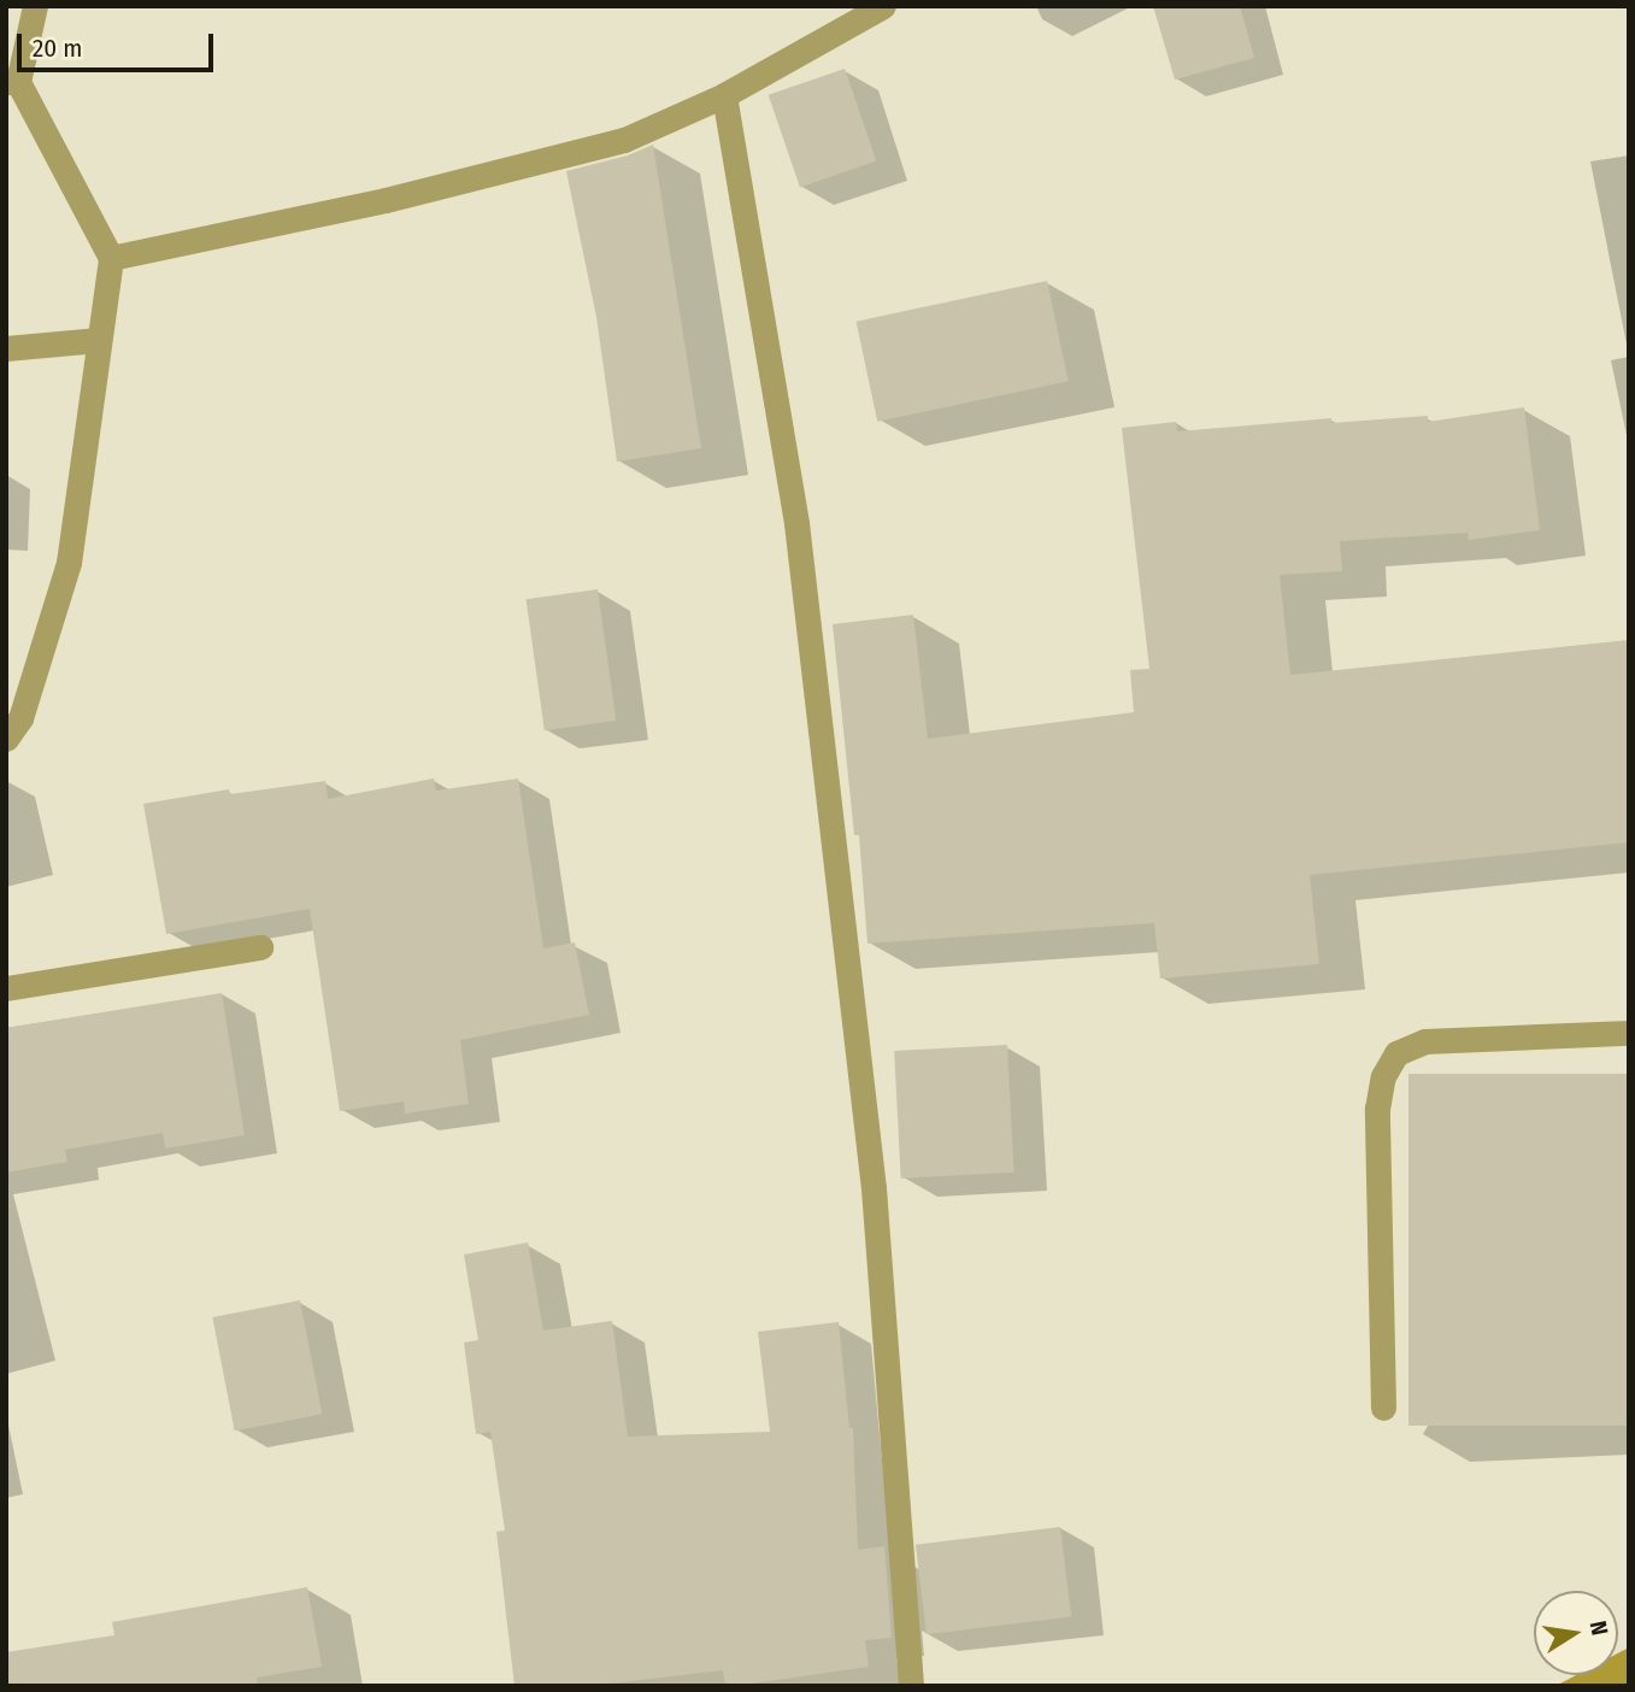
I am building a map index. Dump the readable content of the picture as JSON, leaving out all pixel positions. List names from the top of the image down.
{
  "scale_bar": "20 m",
  "north": "right"
}
